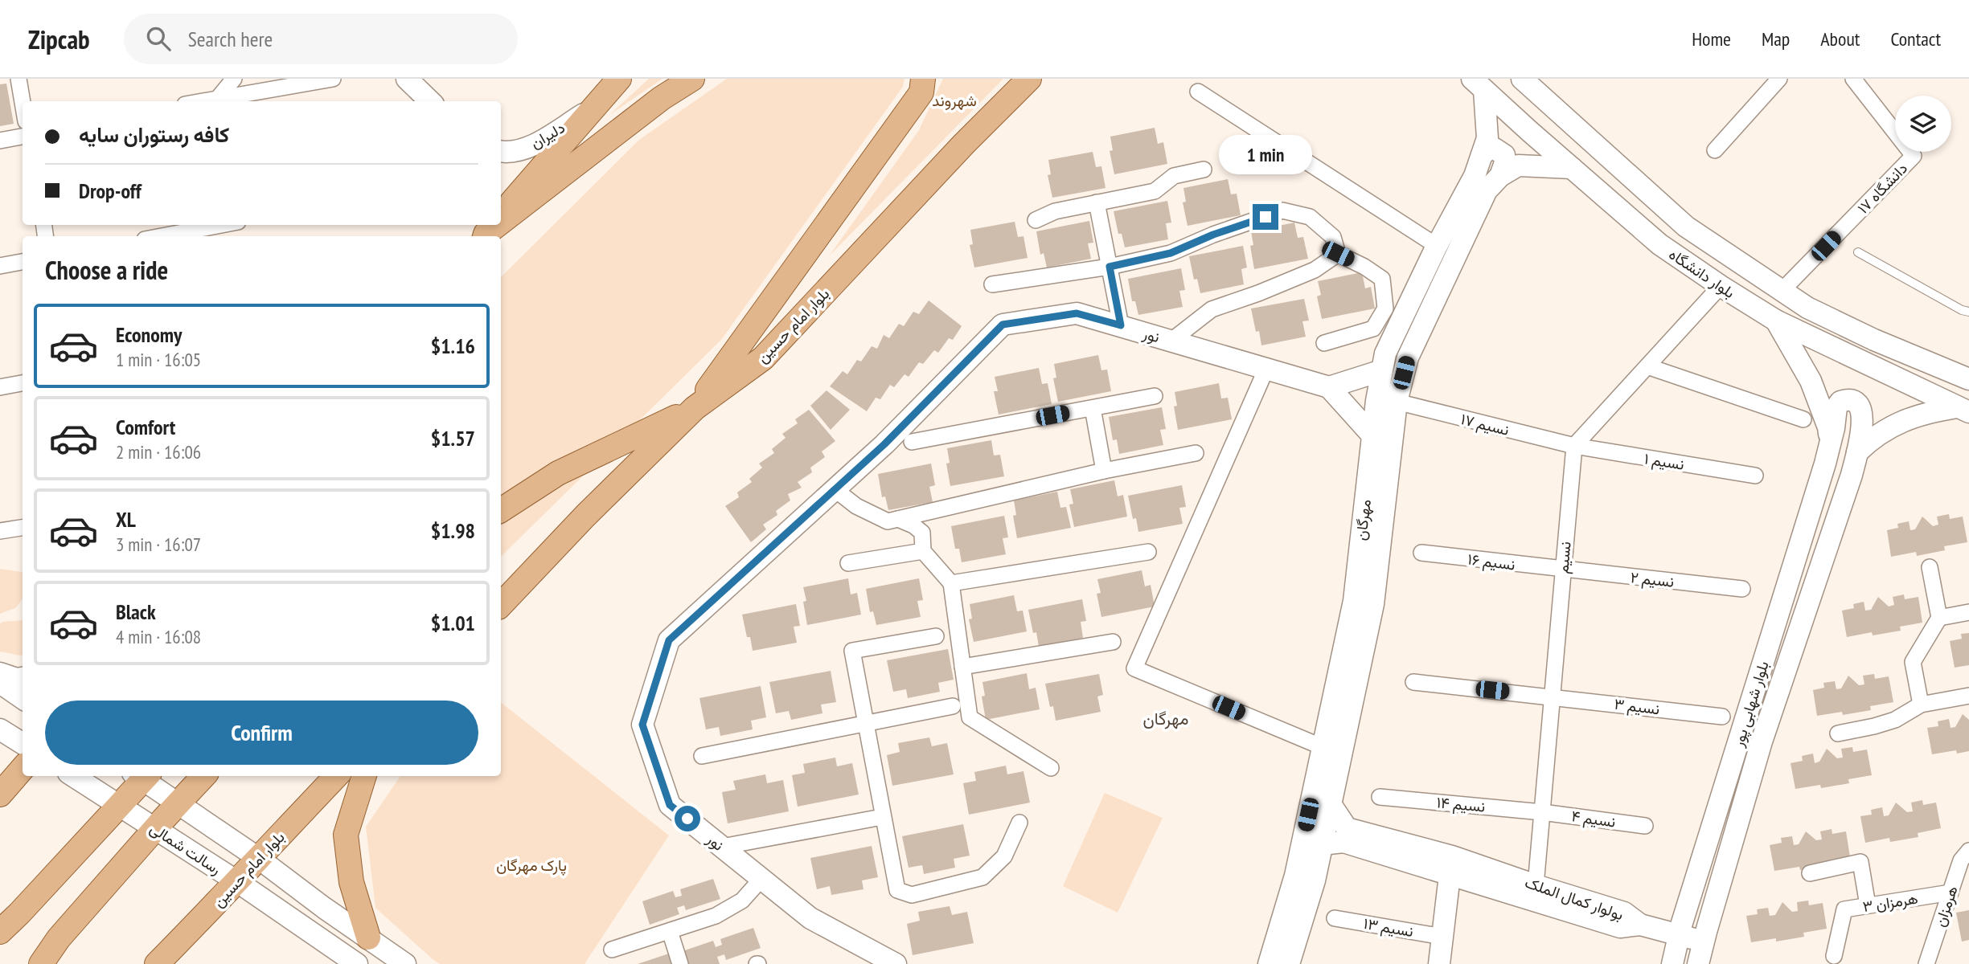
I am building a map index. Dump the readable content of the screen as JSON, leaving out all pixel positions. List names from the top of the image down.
{
  "streets": {
    "main road": ["بلوار امام حسین"],
    "street": [
      "دلیران",
      "دانشگاه ۱۷",
      "بلوار دانشگاه",
      "نور",
      "نسیم ۱۷",
      "نسیم ۱",
      "مهرگان",
      "نسیم",
      "نسیم ۱۶",
      "نسیم ۲",
      "بلوار شهابی پور",
      "نسیم ۳",
      "نسیم ۱۴",
      "نسیم ۴",
      "رسالت شمالی",
      "بولوار کمال الملک",
      "هرمزان ۳",
      "هرمزان",
      "نسیم ۱۳"
    ]
  },
  "crossings": [
    ["دانشگاه ۱۷", "بلوار دانشگاه"],
    ["بلوار دانشگاه", "مهرگان"],
    ["بلوار امام حسین", "رسالت شمالی"],
    ["نسیم ۱۷", "نسیم ۱"],
    ["نسیم ۱۷", "مهرگان"],
    ["نسیم ۱۷", "نسیم"],
    ["نسیم ۱", "نسیم"],
    ["مهرگان", "بولوار کمال الملک"],
    ["نسیم", "نسیم ۱۶"],
    ["نسیم", "نسیم ۲"],
    ["نسیم", "نسیم ۳"],
    ["نسیم", "نسیم ۱۴"],
    ["نسیم", "نسیم ۴"],
    ["نسیم", "بولوار کمال الملک"],
    ["نسیم ۱۶", "نسیم ۲"],
    ["نسیم ۱۴", "نسیم ۴"],
    ["هرمزان ۳", "هرمزان"]
  ],
  "districts": ["مهرگان"],
  "parks": ["شهروند", "پارک مهرگان"],
  "page": {
    "header": "Zipcab",
    "search": "Search here",
    "nav": [
      "Home",
      "Map",
      "About",
      "Contact"
    ],
    "banner": ["کافه رستوران سایه", "Drop-off"],
    "bubble": "1 min",
    "heading": "Choose a ride",
    "list": [
      {
        "name": "Economy",
        "note": "1 min · 16:05",
        "value": "$1.16"
      },
      {
        "name": "Comfort",
        "note": "2 min · 16:06",
        "value": "$1.57"
      },
      {
        "name": "XL",
        "note": "3 min · 16:07",
        "value": "$1.98"
      },
      {
        "name": "Black",
        "note": "4 min · 16:08",
        "value": "$1.01"
      }
    ],
    "buttons": "Confirm"
  }
}
